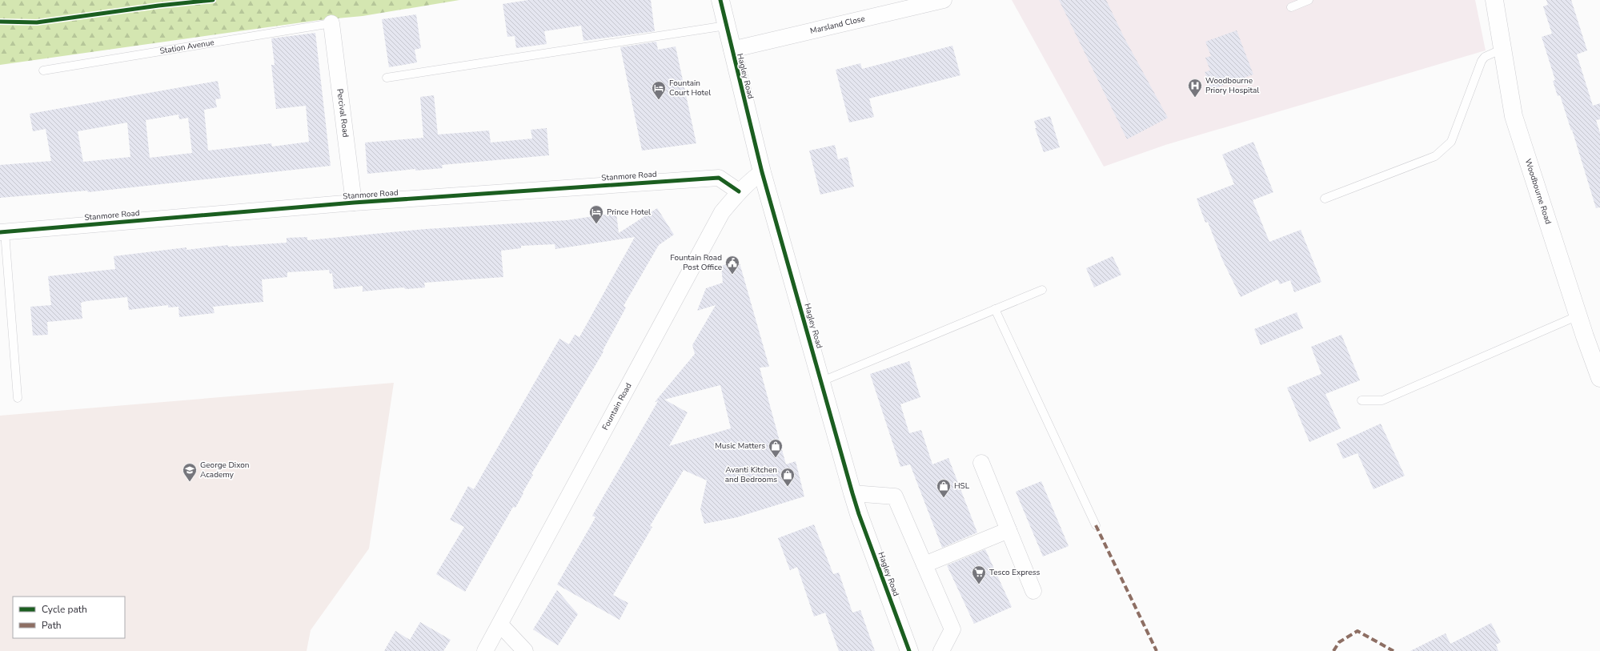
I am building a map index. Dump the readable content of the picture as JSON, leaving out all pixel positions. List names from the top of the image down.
{
  "streets": {
    "main road": ["Hagley Road", "Woodbourne Road"],
    "street": [
      "Marsland Close",
      "Percival Road",
      "Stanmore Road",
      "Fountain Road"
    ],
    "lane": ["Station Avenue"]
  },
  "crossings": [
    ["Marsland Close", "Hagley Road"],
    ["Station Avenue", "Percival Road"],
    ["Hagley Road", "Fountain Road"],
    ["Percival Road", "Stanmore Road"],
    ["Stanmore Road", "Fountain Road"]
  ],
  "places": {
    "hospital": ["Woodbourne Priory Hospital"],
    "hotel": ["Fountain Court Hotel", "Prince Hotel"],
    "public building": ["Fountain Road Post Office"],
    "shop": ["Music Matters", "Avanti Kitchen and Bedrooms", "HSL"],
    "school or university": ["George Dixon Academy"],
    "supermarket": ["Tesco Express"]
  },
  "legend": ["Cycle path", "Path"]
}
